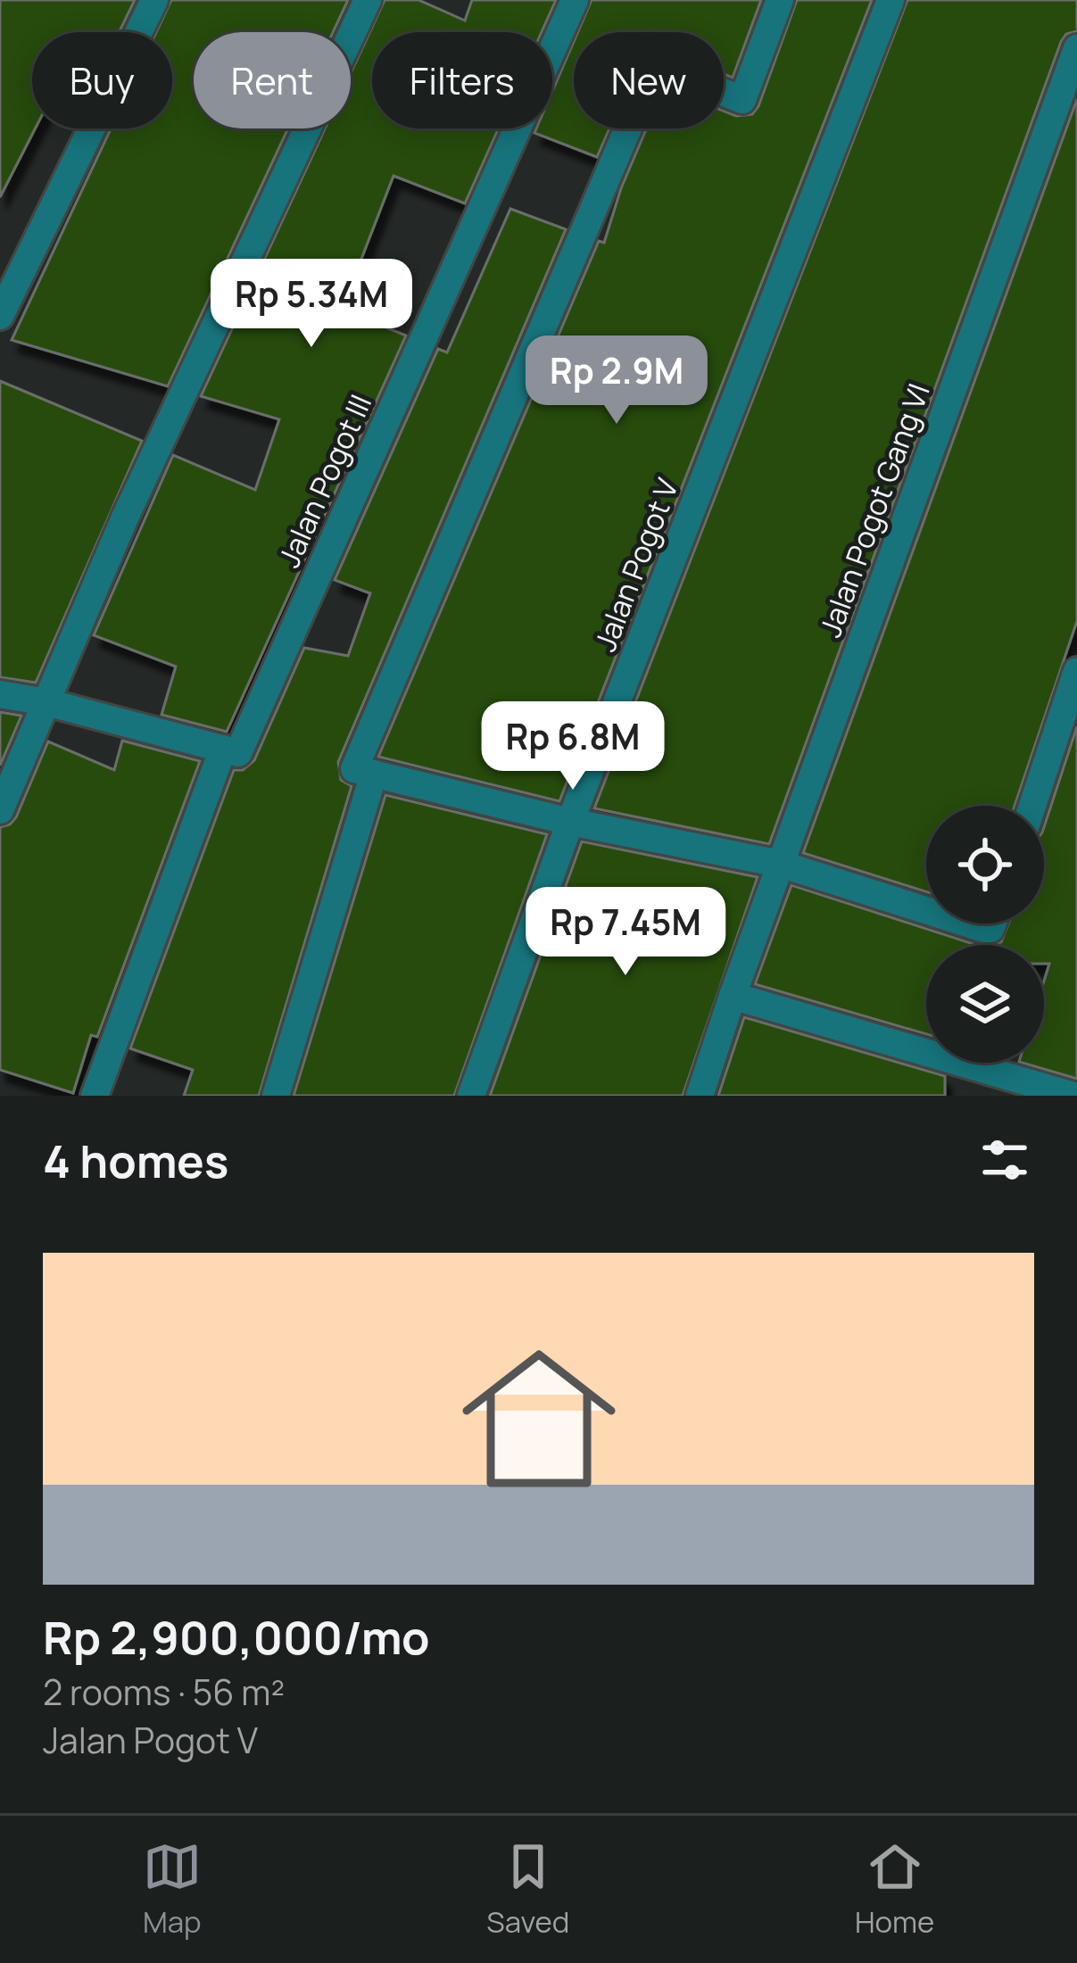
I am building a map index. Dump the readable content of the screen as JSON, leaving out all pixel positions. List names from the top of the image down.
{
  "streets": {
    "street": ["Jalan Pogot III", "Jalan Pogot Gang VI", "Jalan Pogot V"]
  },
  "page": {
    "chip": [
      "Buy",
      "Rent",
      "Filters",
      "New"
    ],
    "price": [
      "Rp 5.34M",
      "Rp 2.9M",
      "Rp 6.8M",
      "Rp 7.45M"
    ],
    "heading": "4 homes",
    "list": [
      {
        "name": "Rp 2,900,000/mo",
        "note": "2 rooms · 56 m² · Jalan Pogot V"
      }
    ],
    "tabs": ["Map", "Saved", "Home"]
  }
}
